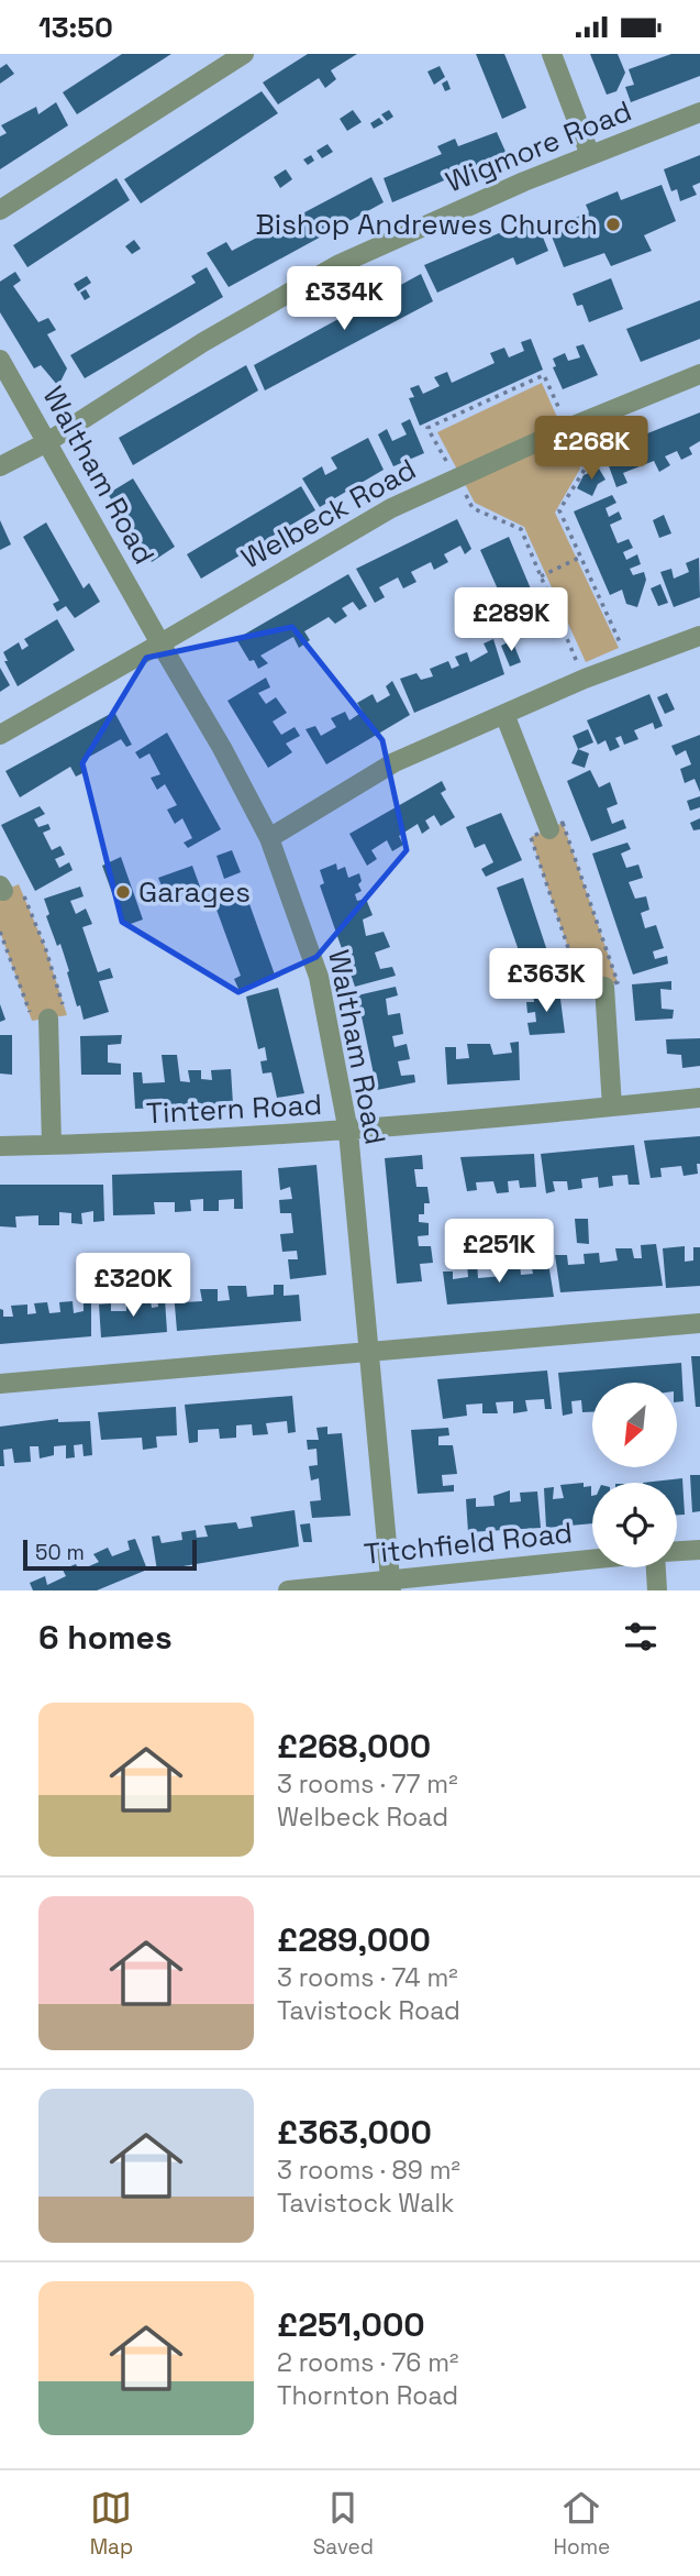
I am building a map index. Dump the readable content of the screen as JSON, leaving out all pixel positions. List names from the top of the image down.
{
  "streets": {
    "street": [
      "Wigmore Road",
      "Waltham Road",
      "Welbeck Road",
      "Tintern Road",
      "Titchfield Road"
    ]
  },
  "crossings": [
    ["Wigmore Road", "Waltham Road"],
    ["Waltham Road", "Welbeck Road"],
    ["Waltham Road", "Tintern Road"],
    ["Waltham Road", "Titchfield Road"]
  ],
  "places": ["Bishop Andrewes Church", "Garages"],
  "scale_bar": "50 m",
  "north": "bottom left",
  "page": {
    "status": "13:50",
    "price": [
      "£334K",
      "£268K",
      "£289K",
      "£363K",
      "£251K",
      "£320K"
    ],
    "scale": "50 m",
    "heading": "6 homes",
    "list": [
      {
        "name": "£268,000",
        "note": "3 rooms · 77 m² · Welbeck Road"
      },
      {
        "name": "£289,000",
        "note": "3 rooms · 74 m² · Tavistock Road"
      },
      {
        "name": "£363,000",
        "note": "3 rooms · 89 m² · Tavistock Walk"
      },
      {
        "name": "£251,000",
        "note": "2 rooms · 76 m² · Thornton Road"
      }
    ],
    "tabs": ["Map", "Saved", "Home"]
  }
}
